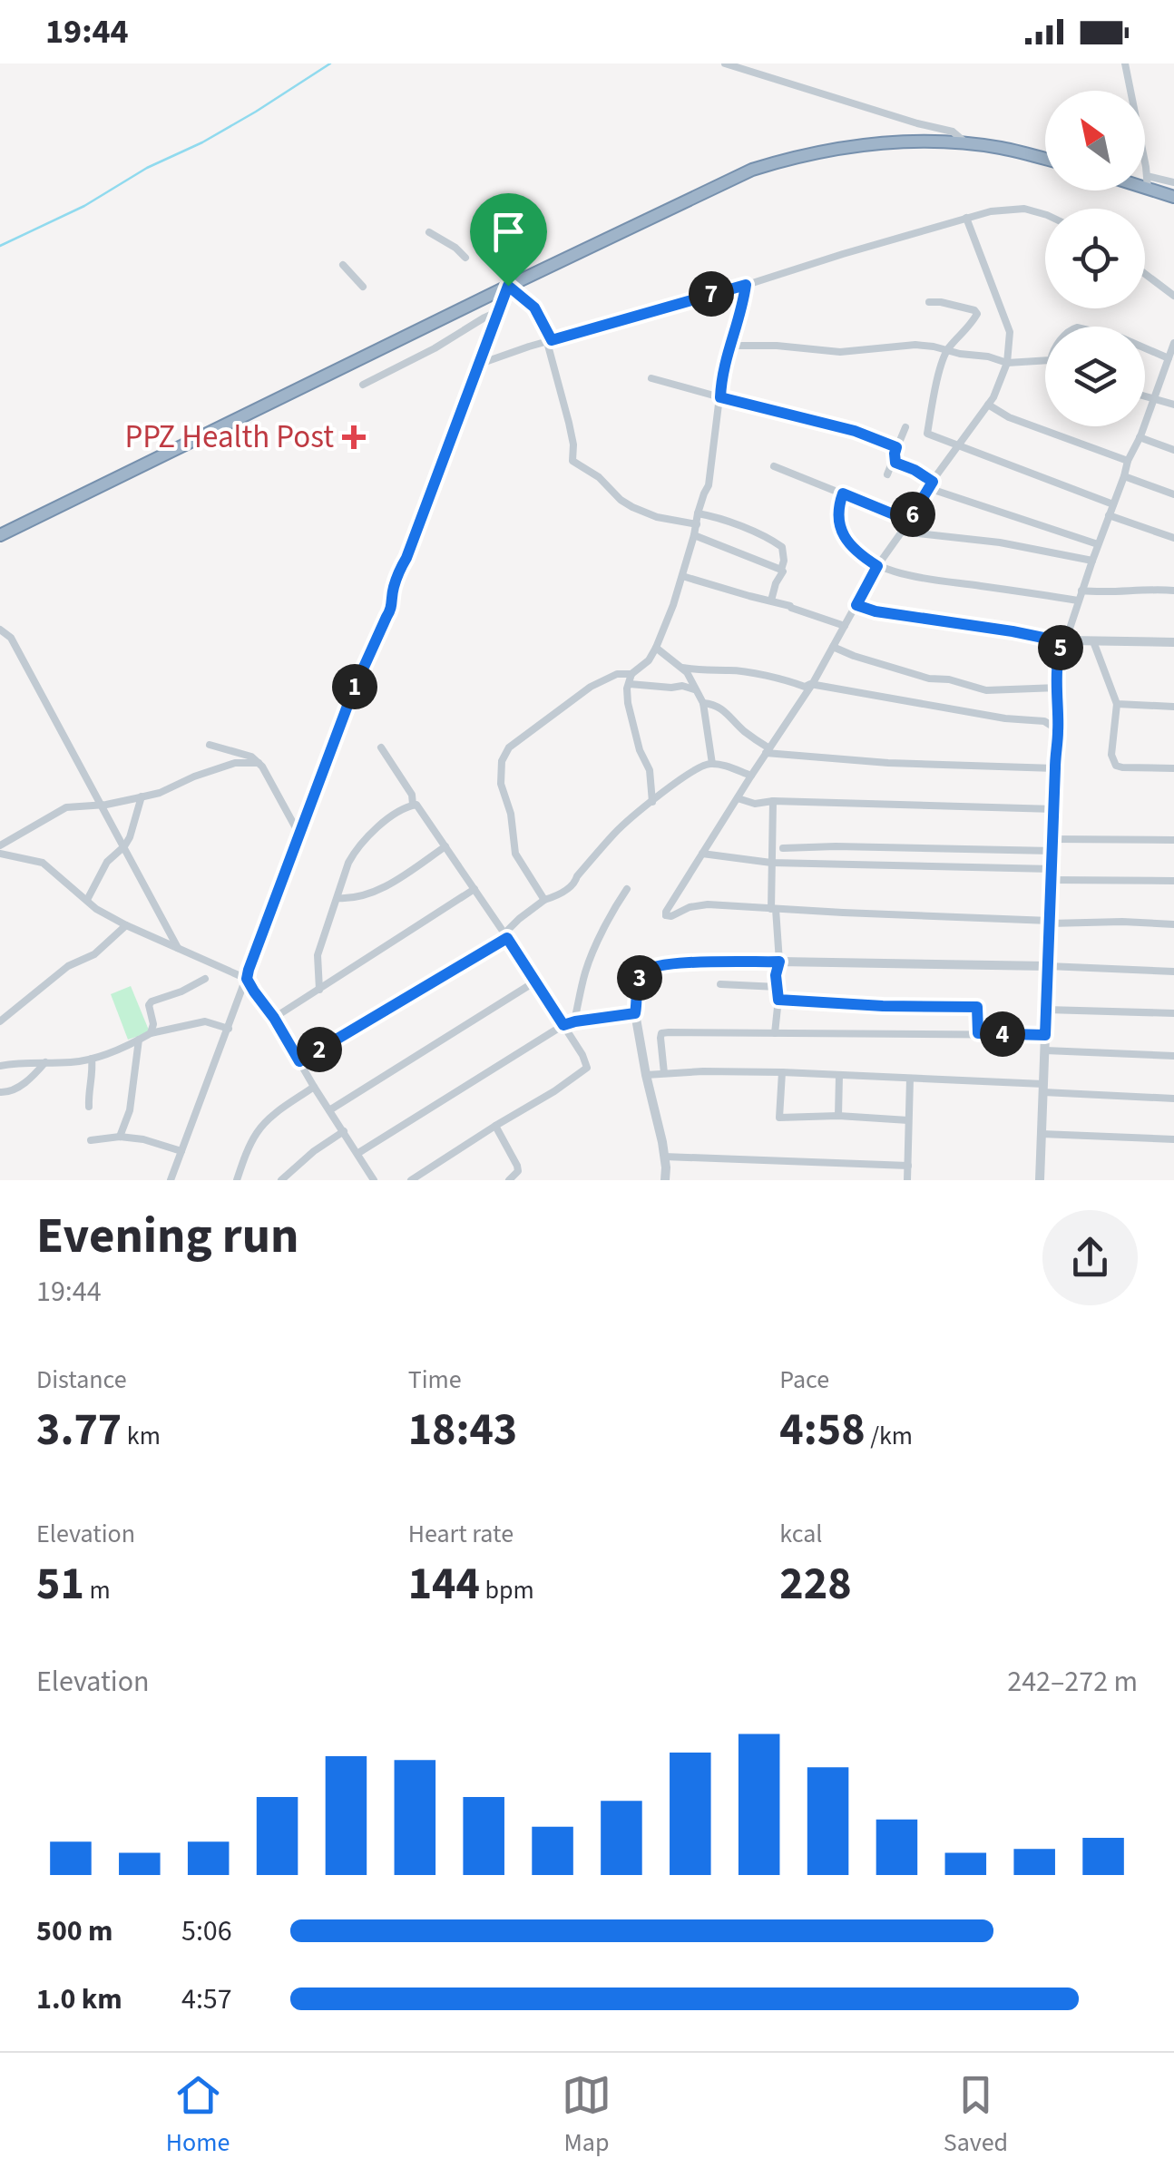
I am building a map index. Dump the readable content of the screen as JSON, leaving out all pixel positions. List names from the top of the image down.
{
  "places": {
    "health": ["PPZ Health Post"]
  },
  "north": "top left",
  "page": {
    "status": "19:44",
    "pins": [
      "7",
      "6",
      "5",
      "1",
      "3",
      "4",
      "2"
    ],
    "heading": ["Evening run", "19:44"],
    "stats": [
      ["Distance", "3.77 km"],
      ["Time", "18:43"],
      ["Pace", "4:58 /km"],
      ["Elevation", "51 m"],
      ["Heart rate", "144 bpm"],
      ["kcal", "228"]
    ],
    "chart": ["Elevation", "242–272 m"],
    "list": [
      {
        "name": "500 m",
        "note": "5:06"
      },
      {
        "name": "1.0 km",
        "note": "4:57"
      }
    ],
    "tabs": ["Home", "Map", "Saved"]
  }
}
